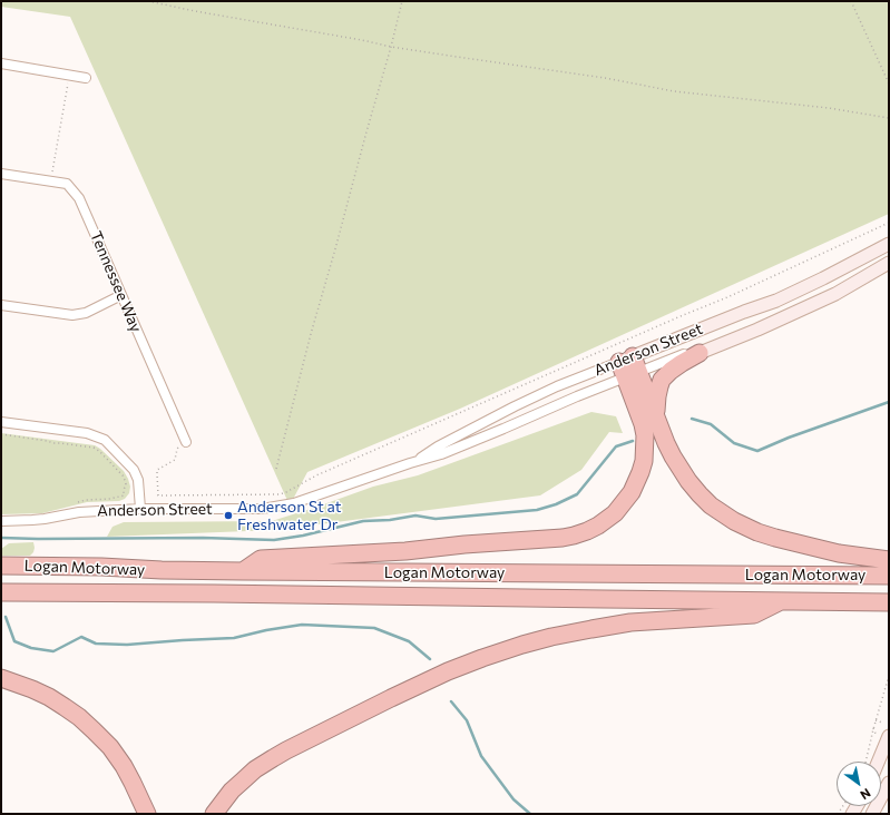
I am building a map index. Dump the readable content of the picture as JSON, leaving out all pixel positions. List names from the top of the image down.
{
  "streets": {
    "highway": ["Logan Motorway"],
    "main road": ["Anderson Street"],
    "street": ["Tennessee Way"]
  },
  "places": ["Anderson St at Freshwater Dr"],
  "north": "bottom right"
}
